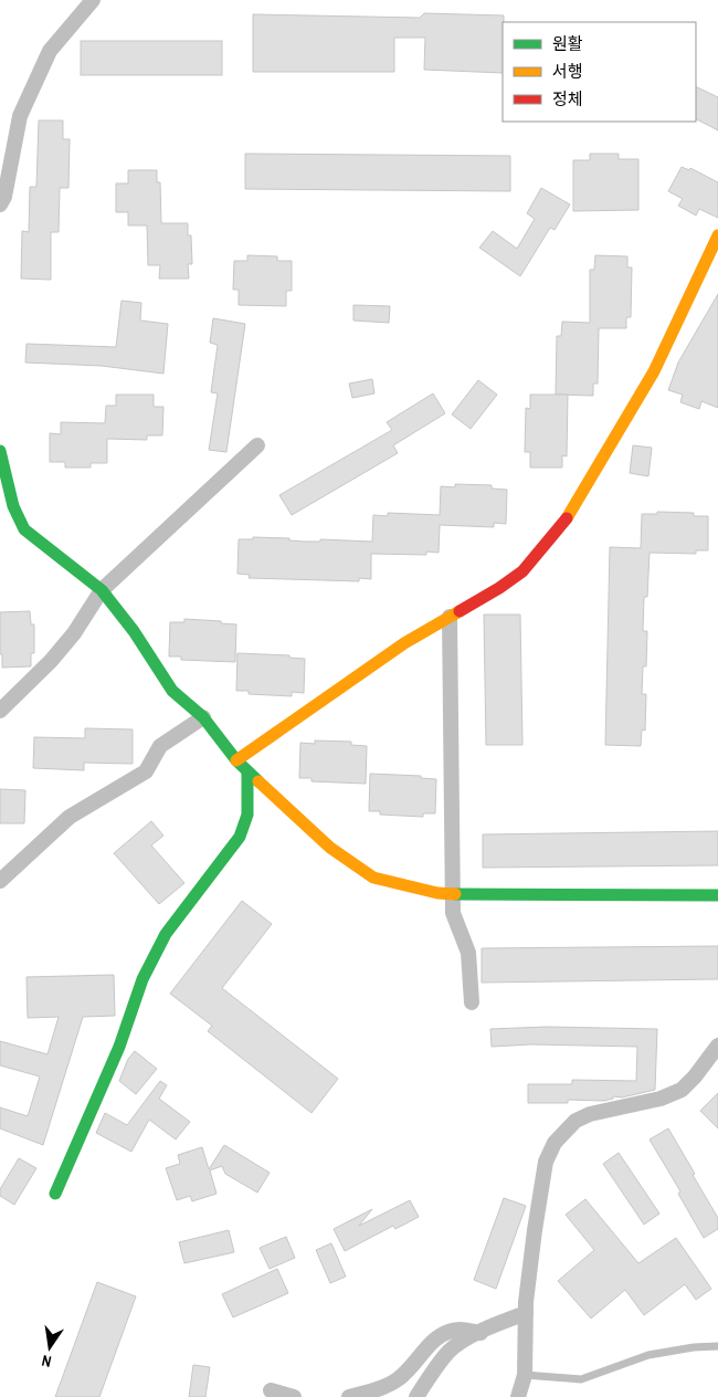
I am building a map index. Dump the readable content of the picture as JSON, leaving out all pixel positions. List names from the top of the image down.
{
  "legend": ["원활", "서행", "정체"],
  "north": "bottom"
}
